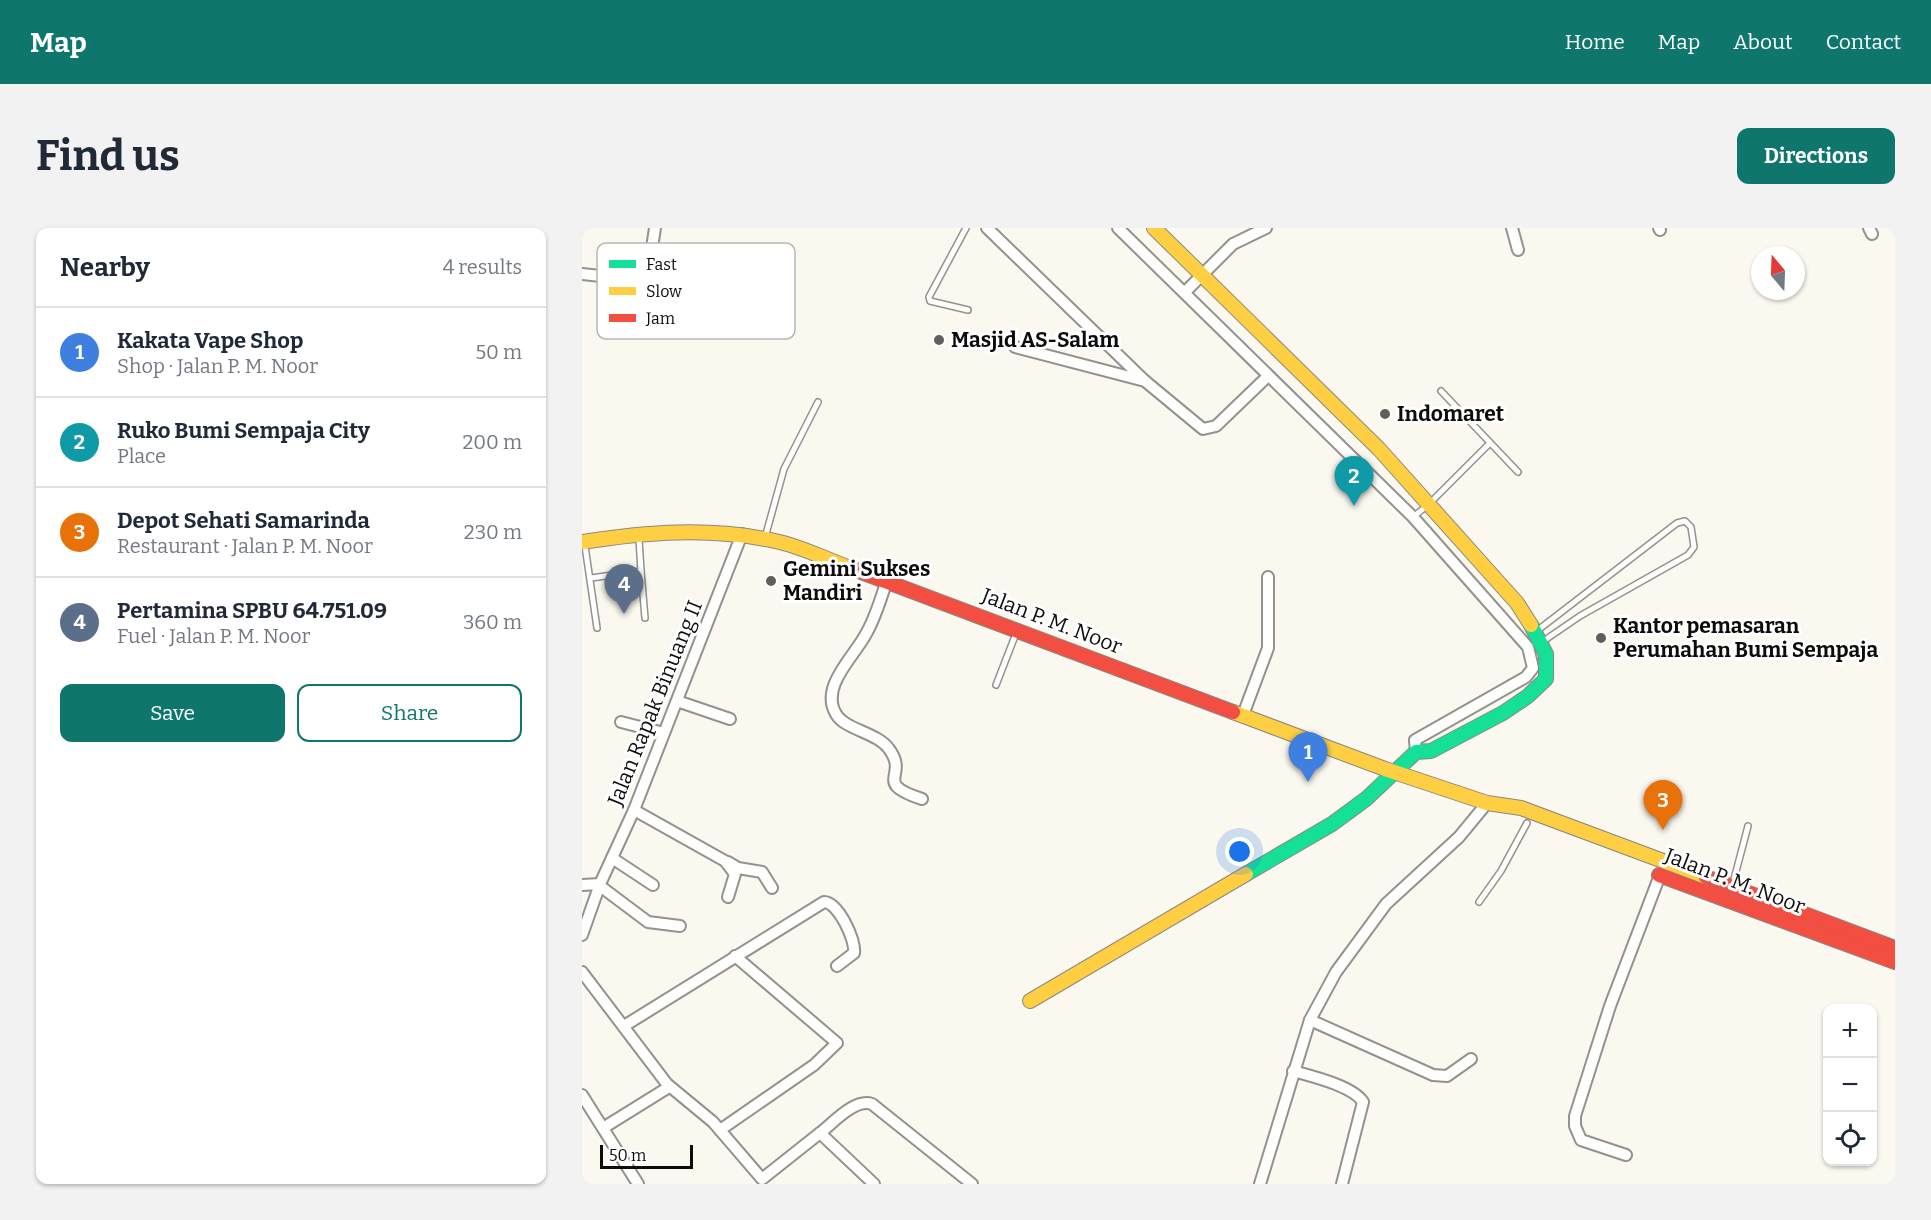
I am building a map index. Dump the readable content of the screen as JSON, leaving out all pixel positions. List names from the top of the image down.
{
  "streets": {
    "main road": ["Jalan P. M. Noor"],
    "street": ["Jalan Rapak Binuang II"]
  },
  "crossings": [
    ["Jalan P. M. Noor", "Jalan Rapak Binuang II"]
  ],
  "places": [
    "Masjid AS-Salam",
    "Indomaret",
    "Gemini Sukses Mandiri",
    "Kantor pemasaran Perumahan Bumi Sempaja"
  ],
  "legend": ["Fast", "Slow", "Jam"],
  "scale_bar": "50 m",
  "north": "top",
  "page": {
    "header": "Map",
    "nav": [
      "Home",
      "Map",
      "About",
      "Contact"
    ],
    "buttons": [
      "Directions",
      ["Save", "Share"]
    ],
    "title": "Find us",
    "heading": ["Nearby", "4 results"],
    "list": [
      {
        "mark": "1",
        "name": "Kakata Vape Shop",
        "note": "Shop · Jalan P. M. Noor",
        "value": "50 m"
      },
      {
        "mark": "2",
        "name": "Ruko Bumi Sempaja City",
        "note": "Place",
        "value": "200 m"
      },
      {
        "mark": "3",
        "name": "Depot Sehati Samarinda",
        "note": "Restaurant · Jalan P. M. Noor",
        "value": "230 m"
      },
      {
        "mark": "4",
        "name": "Pertamina SPBU 64.751.09",
        "note": "Fuel · Jalan P. M. Noor",
        "value": "360 m"
      }
    ],
    "pins": [
      "2",
      "4",
      "1",
      "3"
    ],
    "map_buttons": ["+", "−"],
    "scale": "50 m"
  }
}
